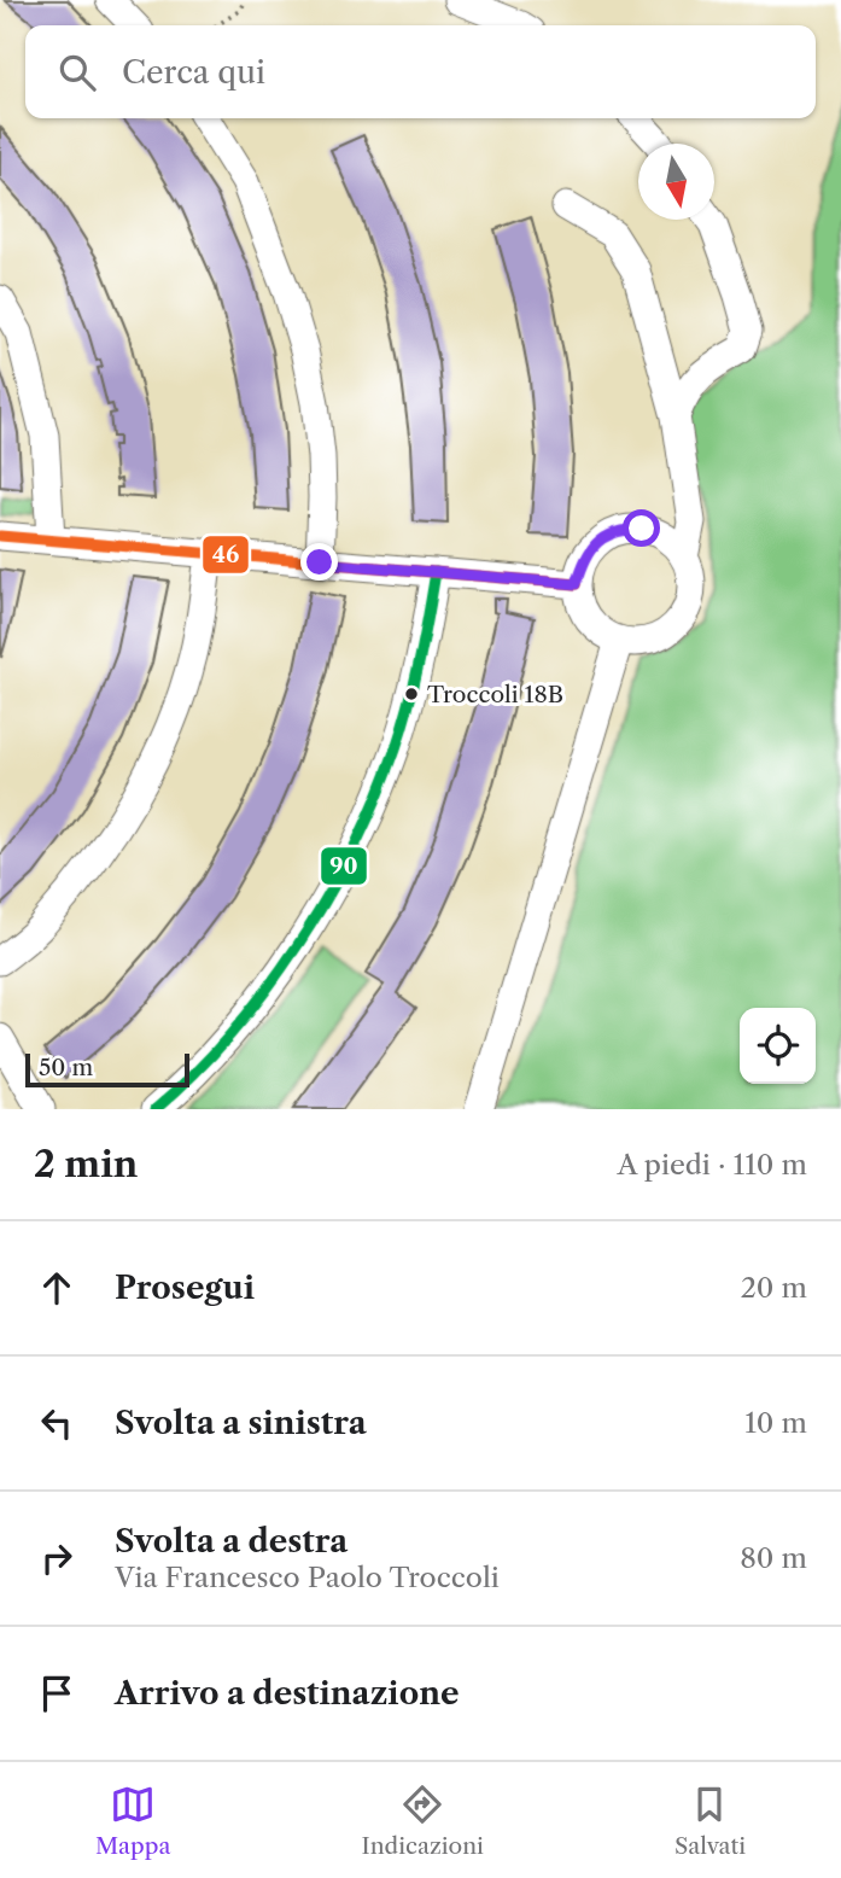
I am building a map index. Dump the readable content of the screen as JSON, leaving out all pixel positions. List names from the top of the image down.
{
  "places": ["Troccoli 18B"],
  "lines": ["transit line 46", "transit line 90"],
  "scale_bar": "50 m",
  "north": "bottom",
  "page": {
    "search": "Cerca qui",
    "scale": "50 m",
    "heading": ["2 min", "A piedi · 110 m"],
    "list": [
      ["Prosegui", "20 m"],
      ["Svolta a sinistra", "10 m"],
      ["Svolta a destra", "Via Francesco Paolo Troccoli", "80 m"],
      "Arrivo a destinazione"
    ],
    "nav": ["Mappa", "Indicazioni", "Salvati"]
  }
}
